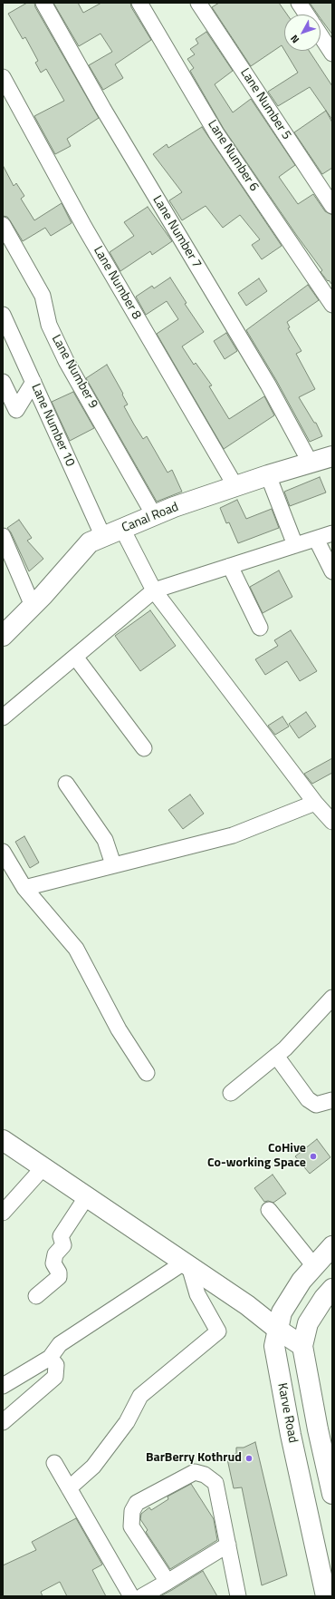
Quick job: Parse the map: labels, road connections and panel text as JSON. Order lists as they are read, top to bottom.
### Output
{
  "streets": {
    "street": [
      "Lane Number 5",
      "Lane Number 6",
      "Lane Number 7",
      "Lane Number 8",
      "Lane Number 9",
      "Lane Number 10",
      "Canal Road",
      "Karve Road"
    ]
  },
  "crossings": [
    ["Lane Number 7", "Canal Road"],
    ["Lane Number 8", "Canal Road"],
    ["Lane Number 9", "Canal Road"],
    ["Lane Number 10", "Canal Road"]
  ],
  "places": ["CoHive Co-working Space", "BarBerry Kothrud"],
  "north": "bottom left"
}
